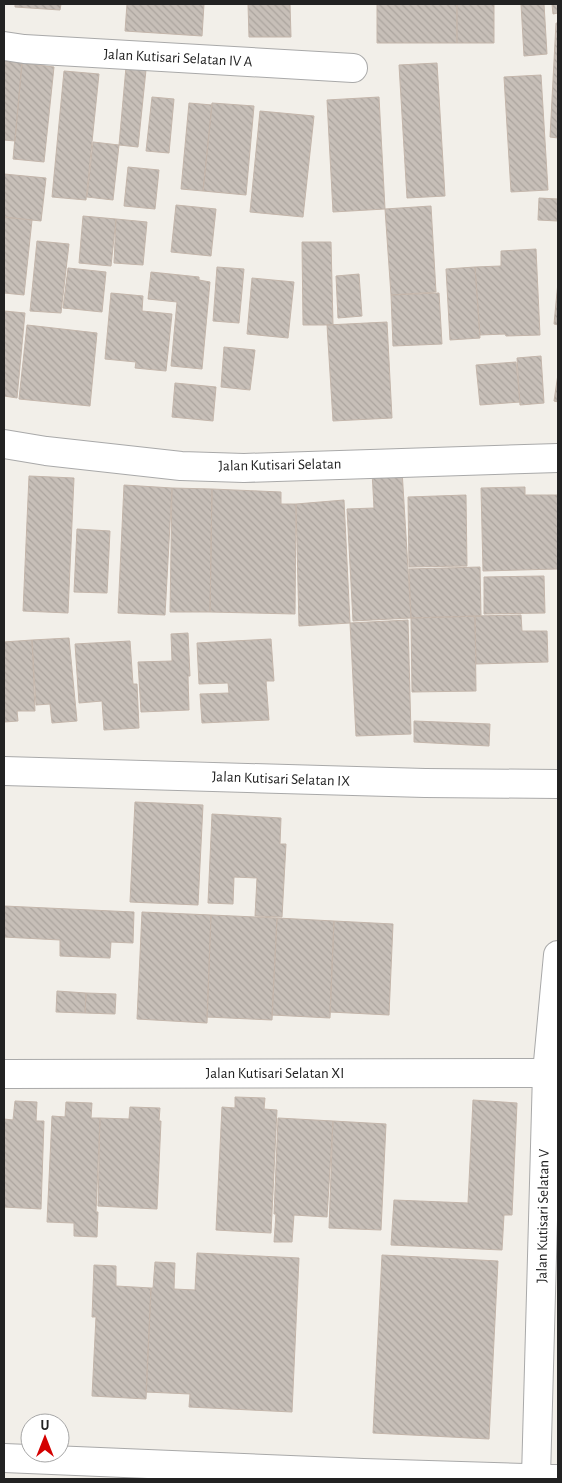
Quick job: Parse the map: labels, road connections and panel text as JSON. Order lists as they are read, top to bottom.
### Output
{
  "streets": {
    "street": [
      "Jalan Kutisari Selatan IV A",
      "Jalan Kutisari Selatan",
      "Jalan Kutisari Selatan IX",
      "Jalan Kutisari Selatan XI",
      "Jalan Kutisari Selatan V"
    ]
  },
  "crossings": [
    ["Jalan Kutisari Selatan XI", "Jalan Kutisari Selatan V"]
  ],
  "north": "top"
}
